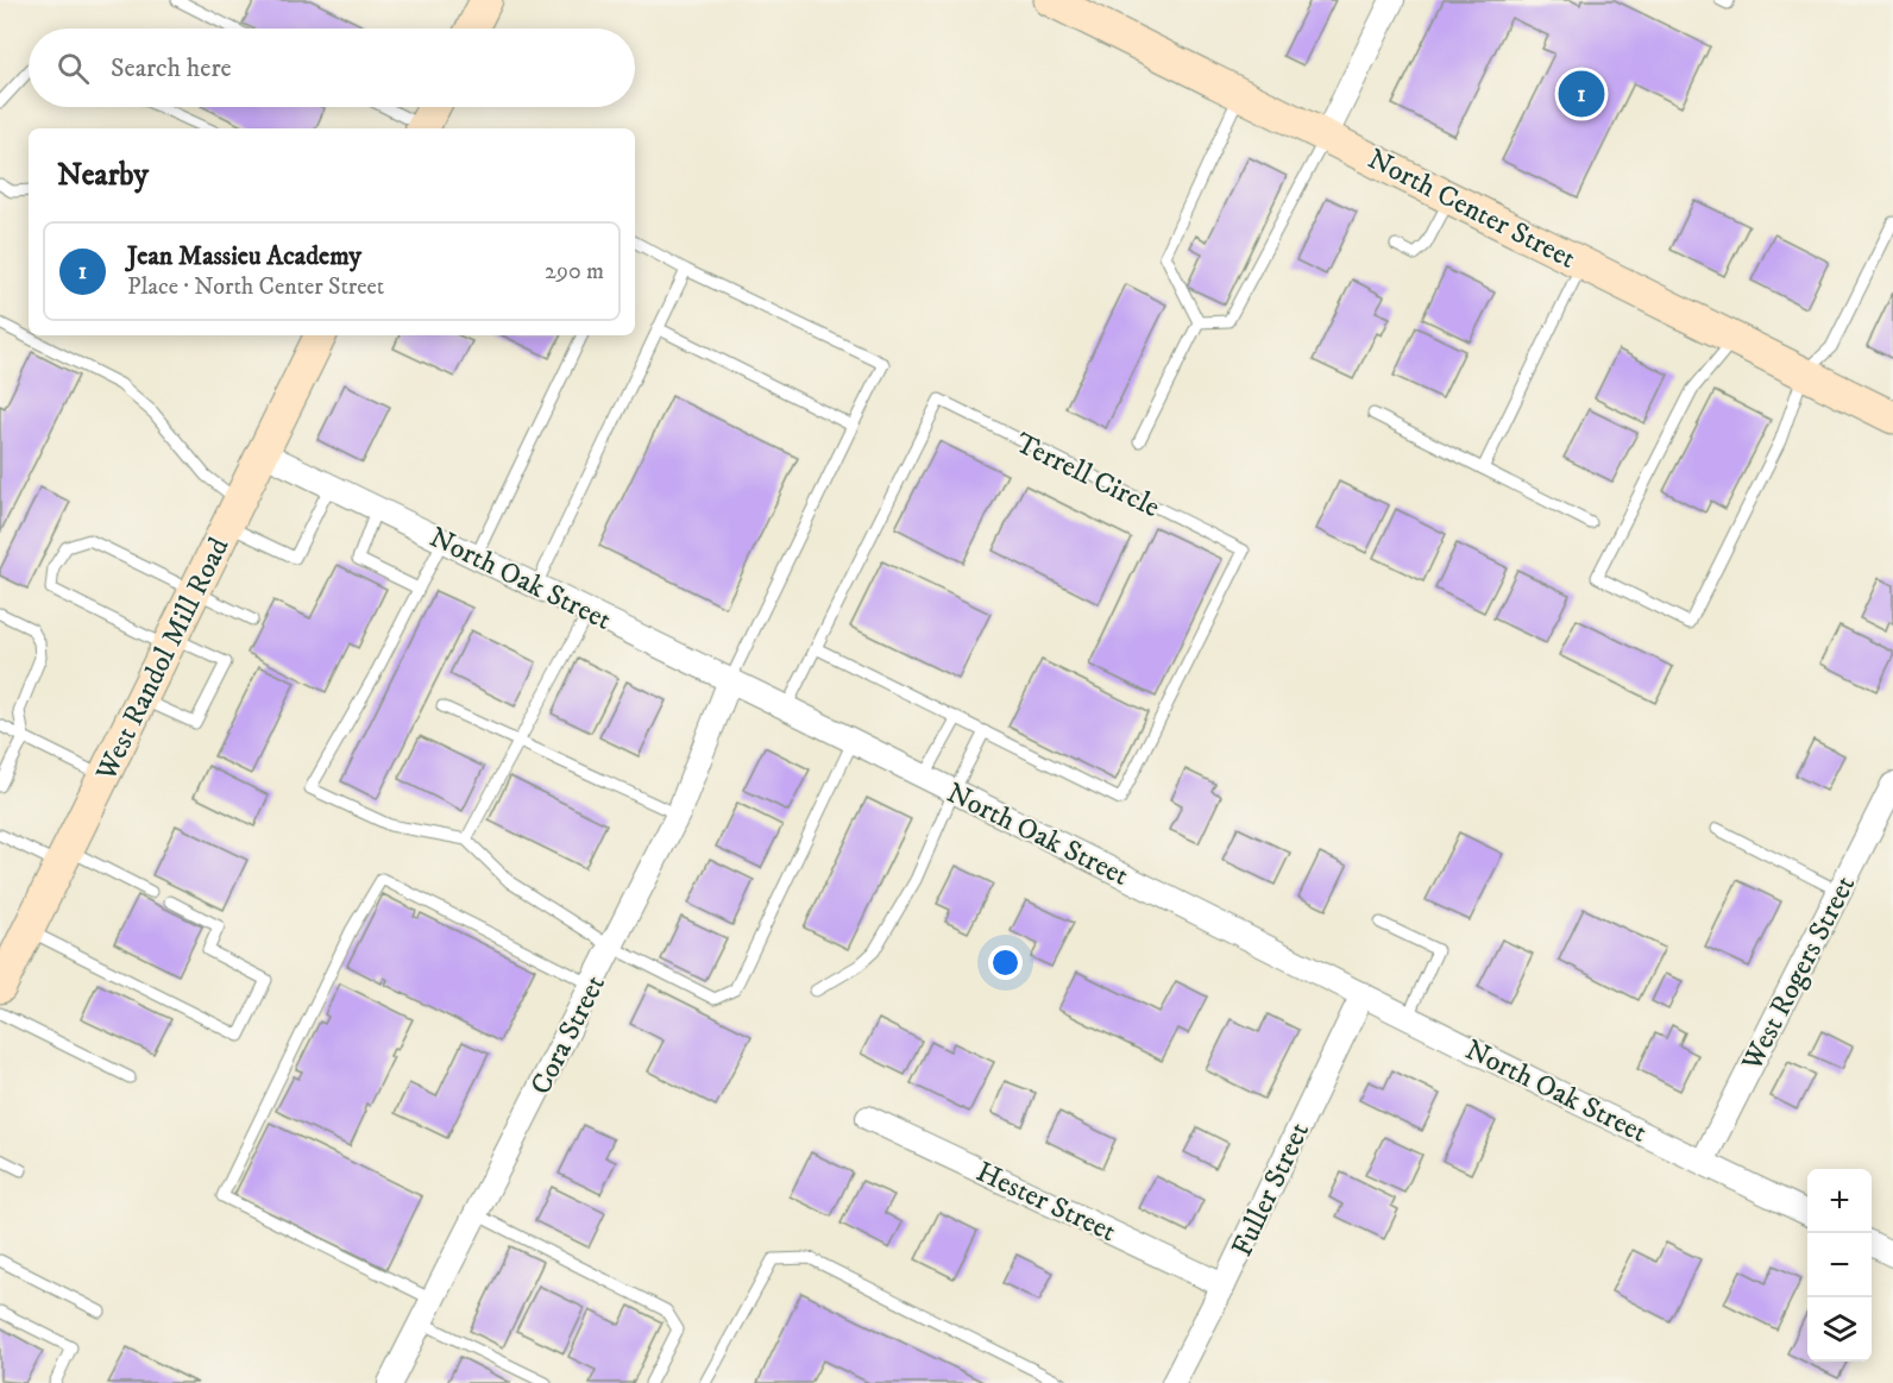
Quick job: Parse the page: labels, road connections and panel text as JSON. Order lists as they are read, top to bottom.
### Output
{
  "streets": {
    "main road": ["North Center Street", "West Randol Mill Road"],
    "street": [
      "North Oak Street",
      "West Rogers Street",
      "Cora Street",
      "Fuller Street",
      "Hester Street"
    ],
    "lane": ["Terrell Circle"]
  },
  "crossings": [
    ["North Oak Street", "West Randol Mill Road"],
    ["North Oak Street", "West Rogers Street"],
    ["North Oak Street", "Cora Street"],
    ["North Oak Street", "Fuller Street"],
    ["Fuller Street", "Hester Street"]
  ],
  "page": {
    "search": "Search here",
    "pins": "1",
    "heading": "Nearby",
    "list": [
      {
        "mark": "1",
        "name": "Jean Massieu Academy",
        "note": "Place · North Center Street",
        "value": "290 m"
      }
    ],
    "map_buttons": ["+", "−"]
  }
}
